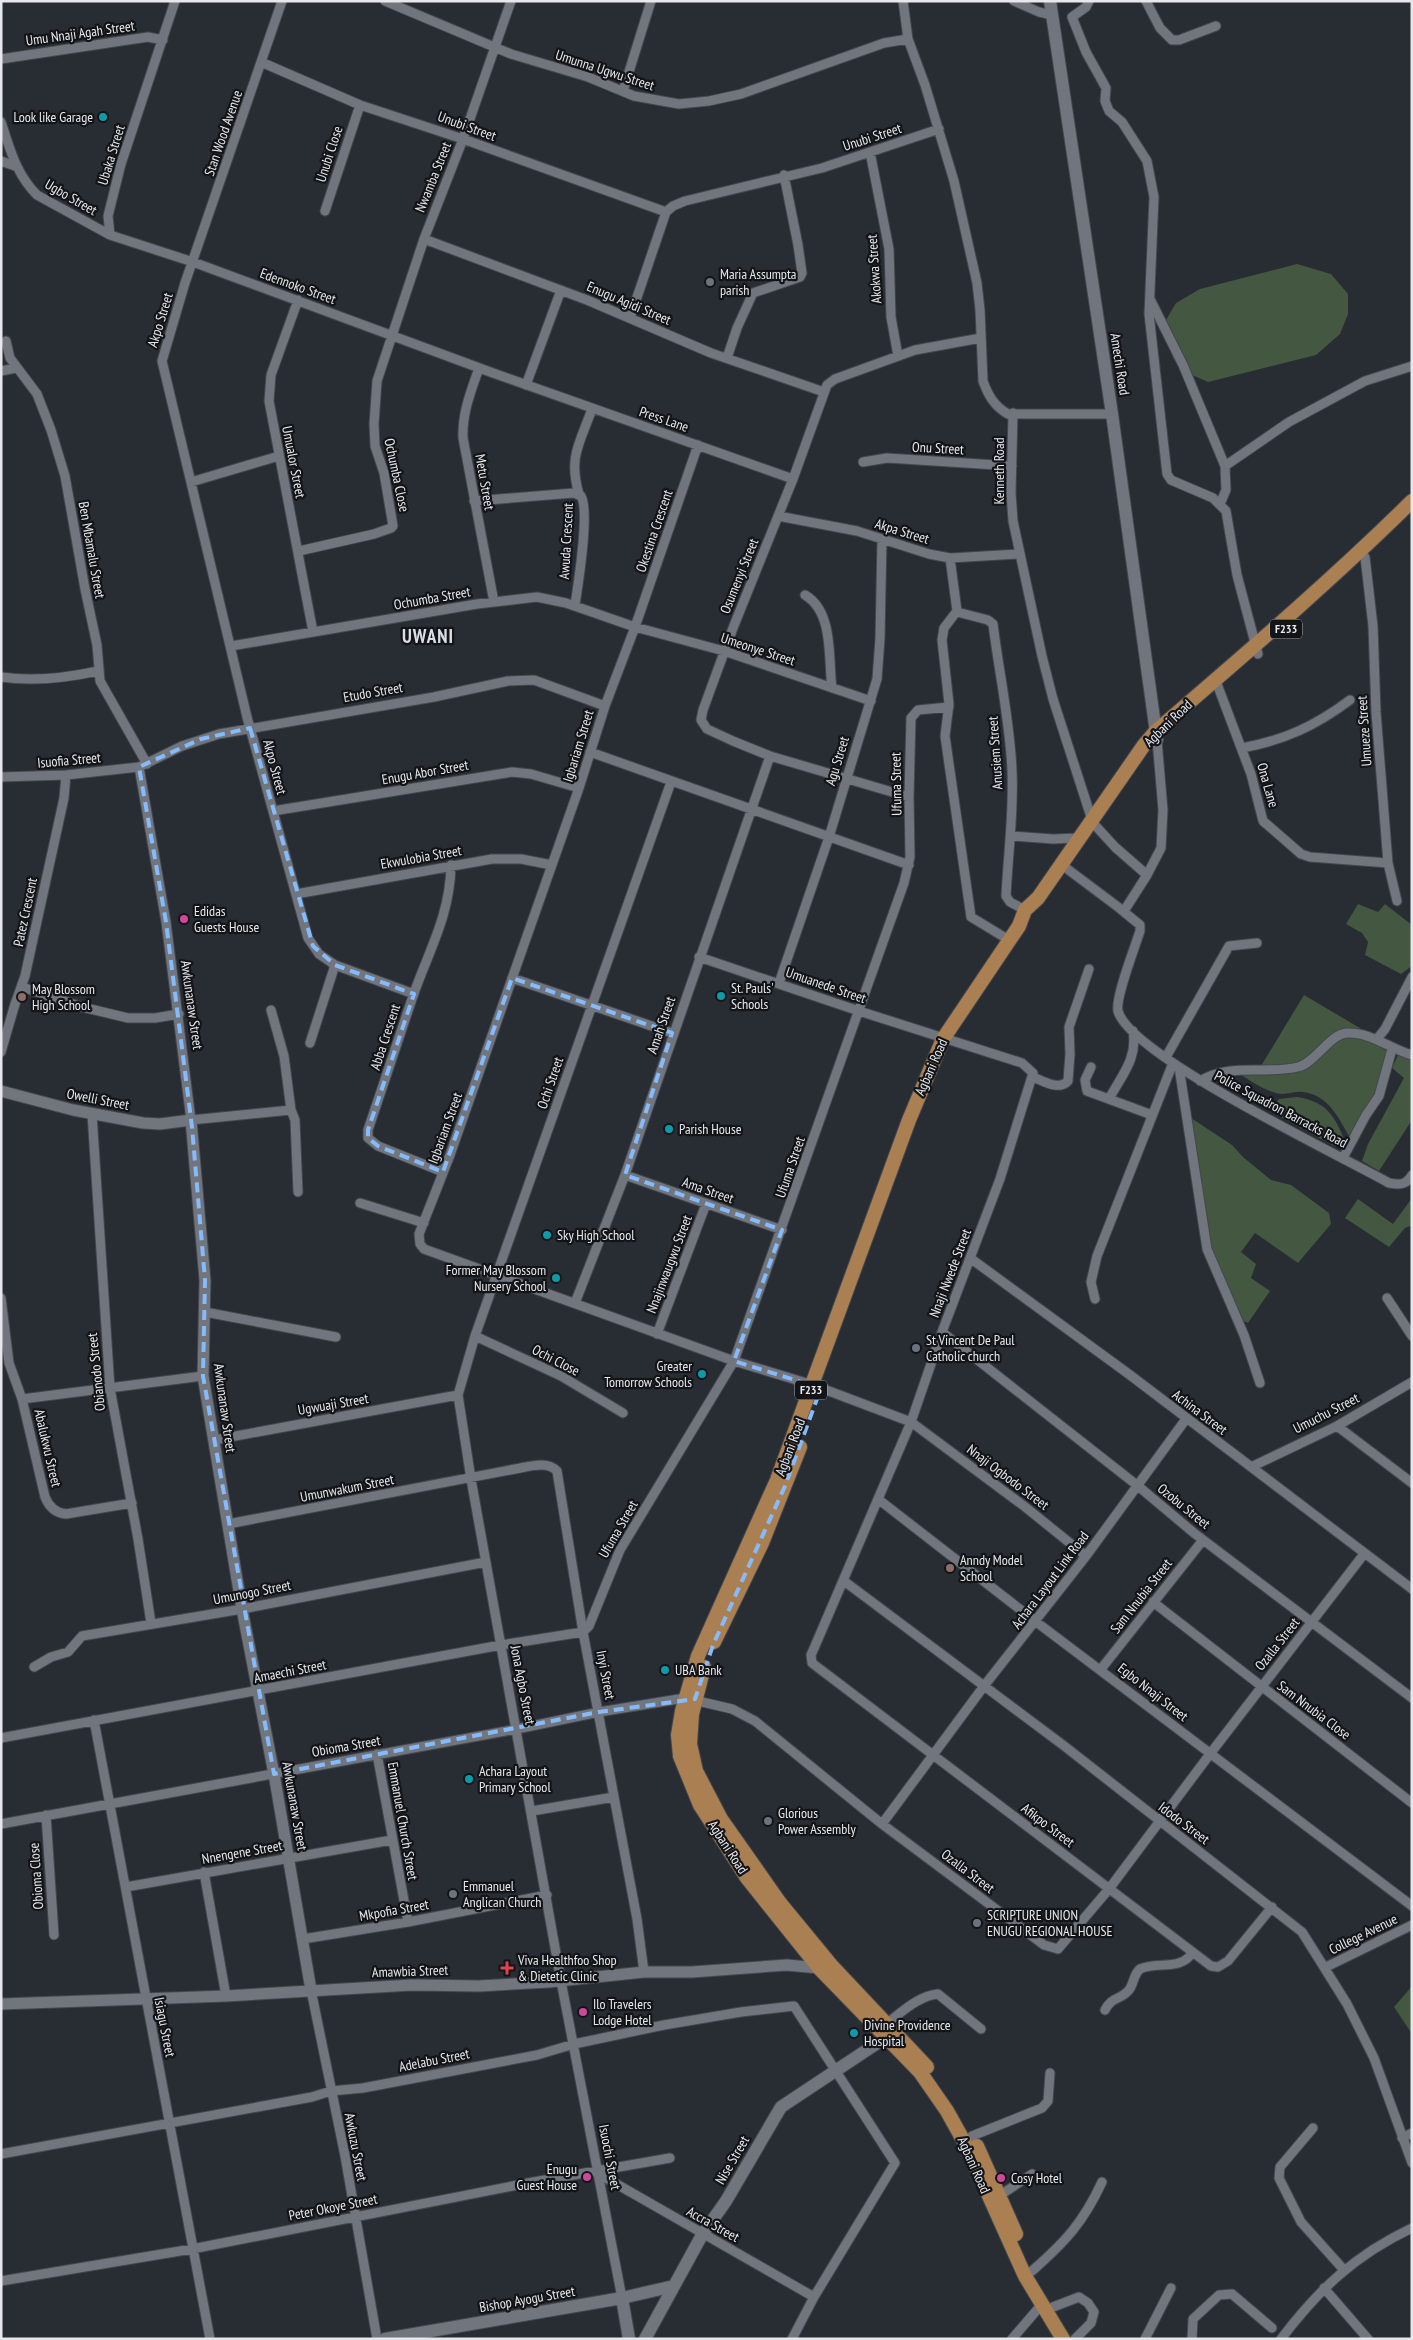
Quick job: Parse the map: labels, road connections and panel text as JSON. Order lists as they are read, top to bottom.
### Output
{
  "streets": {
    "main road": [
      "Amechi Road",
      "F233",
      "Agbani Road",
      "Isuochi Street",
      "Nise Street",
      "Bishop Ayogu Street"
    ],
    "street": [
      "Umu Nnaji Agah Street",
      "Umunna Ugwu Street",
      "Unubi Street",
      "Stan Wood Avenue",
      "Unubi Close",
      "Ubaka Street",
      "Nwamba Street",
      "Ugbo Street",
      "Akokwa Street",
      "Edennoko Street",
      "Enugu Agidi Street",
      "Akpo Street",
      "Press Lane",
      "Onu Street",
      "Umualor Street",
      "Kenneth Road",
      "Ochumba Close",
      "Metu Street",
      "Okestina Crescent",
      "Akpa Street",
      "Awuda Crescent",
      "Ben Mbamalu Street",
      "Osumenyi Street",
      "Ochumba Street",
      "Umeonye Street",
      "Etudo Street",
      "Umueze Street",
      "Igbariam Street",
      "Anusiem Street",
      "Isuofia Street",
      "Agu Street",
      "Enugu Abor Street",
      "Ufuma Street",
      "Ona Lane",
      "Ekwulobia Street",
      "Patez Crescent",
      "Umuanede Street",
      "Awkunanaw Street",
      "Amah Street",
      "Abba Crescent",
      "Ochi Street",
      "Owelli Street",
      "Police Squadron Barracks Road",
      "Ama Street",
      "Nnajinwaugwu Street",
      "Nnaji Nwede Street",
      "Ochi Close",
      "Obianodo Street",
      "Ugwuaji Street",
      "Achina Street",
      "Umuchu Street",
      "Abalukwu Street",
      "Nnaji Ogbodo Street",
      "Umunwakum Street",
      "Ozobu Street",
      "Achara Layout Link Road",
      "Umunogo Street",
      "Sam Nnubia Street",
      "Ozalla Street",
      "Amaechi Street",
      "Inyi Street",
      "Jona Agbo Street",
      "Egbo Nnaji Street",
      "Sam Nnubia Close",
      "Obioma Street",
      "Emmanuel Church Street",
      "Idodo Street",
      "Afikpo Street",
      "Nnengene Street",
      "Obioma Close",
      "Mkpofia Street",
      "College Avenue",
      "Amawbia Street",
      "Isiagu Street",
      "Adelabu Street",
      "Awkuzu Street",
      "Peter Okoye Street",
      "Accra Street"
    ]
  },
  "crossings": [
    ["Umu Nnaji Agah Street", "Ubaka Street"],
    ["Umunna Ugwu Street", "Nwamba Street"],
    ["Unubi Street", "Stan Wood Avenue"],
    ["Unubi Street", "Unubi Close"],
    ["Unubi Street", "Nwamba Street"],
    ["Unubi Street", "Akokwa Street"],
    ["Stan Wood Avenue", "Edennoko Street"],
    ["Stan Wood Avenue", "Akpo Street"],
    ["Ubaka Street", "Ugbo Street"],
    ["Nwamba Street", "Edennoko Street"],
    ["Nwamba Street", "Enugu Agidi Street"],
    ["Nwamba Street", "Press Lane"],
    ["Nwamba Street", "Ochumba Close"],
    ["Edennoko Street", "Press Lane"],
    ["Edennoko Street", "Umualor Street"],
    ["Edennoko Street", "Ochumba Close"],
    ["Enugu Agidi Street", "Osumenyi Street"],
    ["Akpo Street", "Ochumba Street"],
    ["Akpo Street", "Etudo Street"],
    ["Akpo Street", "Enugu Abor Street"],
    ["Akpo Street", "Ekwulobia Street"],
    ["Akpo Street", "Abba Crescent"],
    ["Amechi Road", "Agbani Road"],
    ["Press Lane", "Ochumba Close"],
    ["Press Lane", "Metu Street"],
    ["Press Lane", "Okestina Crescent"],
    ["Press Lane", "Osumenyi Street"],
    ["Onu Street", "Kenneth Road"],
    ["Umualor Street", "Ochumba Close"],
    ["Umualor Street", "Ochumba Street"],
    ["Kenneth Road", "Akpa Street"],
    ["Kenneth Road", "Agbani Road"],
    ["Metu Street", "Awuda Crescent"],
    ["Metu Street", "Ochumba Street"],
    ["Okestina Crescent", "Ochumba Street"],
    ["Okestina Crescent", "Umeonye Street"],
    ["Okestina Crescent", "Igbariam Street"],
    ["Akpa Street", "Osumenyi Street"],
    ["Akpa Street", "Agu Street"],
    ["Awuda Crescent", "Ochumba Street"],
    ["Ben Mbamalu Street", "Etudo Street"],
    ["Ben Mbamalu Street", "Isuofia Street"],
    ["Ben Mbamalu Street", "Awkunanaw Street"],
    ["Osumenyi Street", "Umeonye Street"],
    ["Osumenyi Street", "Agu Street"],
    ["Osumenyi Street", "Ufuma Street"],
    ["Osumenyi Street", "Amah Street"],
    ["Ochumba Street", "Umeonye Street"],
    ["Ochumba Street", "Igbariam Street"],
    ["Umeonye Street", "Igbariam Street"],
    ["Umeonye Street", "Agu Street"],
    ["Etudo Street", "Igbariam Street"],
    ["Etudo Street", "Isuofia Street"],
    ["Etudo Street", "Awkunanaw Street"],
    ["Agbani Road", "Umueze Street"],
    ["Agbani Road", "Igbariam Street"],
    ["Agbani Road", "Anusiem Street"],
    ["Agbani Road", "Ona Lane"],
    ["Agbani Road", "Umuanede Street"],
    ["Agbani Road", "Nnaji Ogbodo Street"],
    ["Agbani Road", "Ozalla Street"],
    ["Agbani Road", "Obioma Street"],
    ["Agbani Road", "Amawbia Street"],
    ["Agbani Road", "Nise Street"],
    ["Umueze Street", "Ona Lane"],
    ["Igbariam Street", "Enugu Abor Street"],
    ["Igbariam Street", "Ufuma Street"],
    ["Igbariam Street", "Ekwulobia Street"],
    ["Igbariam Street", "Amah Street"],
    ["Igbariam Street", "Abba Crescent"],
    ["Igbariam Street", "Ochi Street"],
    ["Igbariam Street", "Nnajinwaugwu Street"],
    ["Igbariam Street", "Nnaji Ogbodo Street"],
    ["Isuofia Street", "Patez Crescent"],
    ["Isuofia Street", "Awkunanaw Street"],
    ["Agu Street", "Umuanede Street"],
    ["Ufuma Street", "Umuanede Street"],
    ["Ufuma Street", "Ama Street"],
    ["Ufuma Street", "Amaechi Street"],
    ["Ufuma Street", "Inyi Street"],
    ["Ekwulobia Street", "Abba Crescent"],
    ["Umuanede Street", "Amah Street"],
    ["Awkunanaw Street", "Owelli Street"],
    ["Awkunanaw Street", "Ugwuaji Street"],
    ["Awkunanaw Street", "Abalukwu Street"],
    ["Awkunanaw Street", "Umunwakum Street"],
    ["Awkunanaw Street", "Umunogo Street"],
    ["Awkunanaw Street", "Amaechi Street"],
    ["Awkunanaw Street", "Obioma Street"],
    ["Awkunanaw Street", "Nnengene Street"],
    ["Awkunanaw Street", "Mkpofia Street"],
    ["Awkunanaw Street", "Amawbia Street"],
    ["Awkunanaw Street", "Awkuzu Street"],
    ["Amah Street", "Ama Street"],
    ["Ochi Street", "Ochi Close"],
    ["Ochi Street", "Ugwuaji Street"],
    ["Ochi Street", "Jona Agbo Street"],
    ["Owelli Street", "Obianodo Street"],
    ["Ama Street", "Nnajinwaugwu Street"],
    ["Nnaji Nwede Street", "Achina Street"],
    ["Nnaji Nwede Street", "Nnaji Ogbodo Street"],
    ["Nnaji Nwede Street", "Ozobu Street"],
    ["Nnaji Nwede Street", "Egbo Nnaji Street"],
    ["Nnaji Nwede Street", "Idodo Street"],
    ["Nnaji Nwede Street", "Afikpo Street"],
    ["Obianodo Street", "Abalukwu Street"],
    ["Obianodo Street", "Umunogo Street"],
    ["Ugwuaji Street", "Jona Agbo Street"],
    ["Achina Street", "Umuchu Street"],
    ["Achina Street", "Achara Layout Link Road"],
    ["Achina Street", "Ozalla Street"],
    ["Nnaji Ogbodo Street", "Achara Layout Link Road"],
    ["Umunwakum Street", "Inyi Street"],
    ["Umunwakum Street", "Jona Agbo Street"],
    ["Ozobu Street", "Achara Layout Link Road"],
    ["Ozobu Street", "Sam Nnubia Street"],
    ["Ozobu Street", "Ozalla Street"],
    ["Achara Layout Link Road", "Ozalla Street"],
    ["Achara Layout Link Road", "Egbo Nnaji Street"],
    ["Achara Layout Link Road", "Idodo Street"],
    ["Achara Layout Link Road", "Afikpo Street"],
    ["Umunogo Street", "Jona Agbo Street"],
    ["Sam Nnubia Street", "Egbo Nnaji Street"],
    ["Sam Nnubia Street", "Sam Nnubia Close"],
    ["Ozalla Street", "Egbo Nnaji Street"],
    ["Ozalla Street", "Sam Nnubia Close"],
    ["Ozalla Street", "Obioma Street"],
    ["Ozalla Street", "Idodo Street"],
    ["Ozalla Street", "Afikpo Street"],
    ["Amaechi Street", "Inyi Street"],
    ["Amaechi Street", "Jona Agbo Street"],
    ["Amaechi Street", "Isiagu Street"],
    ["Inyi Street", "Jona Agbo Street"],
    ["Inyi Street", "Obioma Street"],
    ["Inyi Street", "Amawbia Street"],
    ["Jona Agbo Street", "Obioma Street"],
    ["Jona Agbo Street", "Mkpofia Street"],
    ["Jona Agbo Street", "Amawbia Street"],
    ["Jona Agbo Street", "Isuochi Street"],
    ["Obioma Street", "Emmanuel Church Street"],
    ["Obioma Street", "Obioma Close"],
    ["Obioma Street", "Isiagu Street"],
    ["Emmanuel Church Street", "Nnengene Street"],
    ["Emmanuel Church Street", "Mkpofia Street"],
    ["Idodo Street", "Afikpo Street"],
    ["Idodo Street", "College Avenue"],
    ["Nnengene Street", "Isiagu Street"],
    ["Amawbia Street", "Isiagu Street"],
    ["Amawbia Street", "Awkuzu Street"],
    ["Amawbia Street", "Isuochi Street"],
    ["Isiagu Street", "Adelabu Street"],
    ["Isiagu Street", "Peter Okoye Street"],
    ["Adelabu Street", "Awkuzu Street"],
    ["Adelabu Street", "Isuochi Street"],
    ["Adelabu Street", "Nise Street"],
    ["Awkuzu Street", "Peter Okoye Street"],
    ["Isuochi Street", "Peter Okoye Street"],
    ["Isuochi Street", "Accra Street"],
    ["Isuochi Street", "Bishop Ayogu Street"],
    ["Nise Street", "Accra Street"],
    ["Nise Street", "Bishop Ayogu Street"],
    ["Peter Okoye Street", "Accra Street"]
  ],
  "districts": ["UWANI"],
  "places": {
    "other": [
      "Look like Garage",
      "Maria Assumpta parish",
      "Edidas Guests House",
      "St. Pauls' Schools",
      "May Blossom High School",
      "Parish House",
      "Sky High School",
      "Former May Blossom Nursery School",
      "St Vincent De Paul Catholic church",
      "Greater Tomorrow Schools",
      "Anndy Model School",
      "UBA Bank",
      "Achara Layout Primary School",
      "Glorious Power Assembly",
      "Emmanuel Anglican Church",
      "SCRIPTURE UNION ENUGU REGIONAL HOUSE",
      "Ilo Travelers Lodge Hotel",
      "Divine Providence Hospital",
      "Enugu Guest House",
      "Cosy Hotel"
    ],
    "health": ["Viva Healthfoo Shop & Dietetic Clinic"]
  }
}
